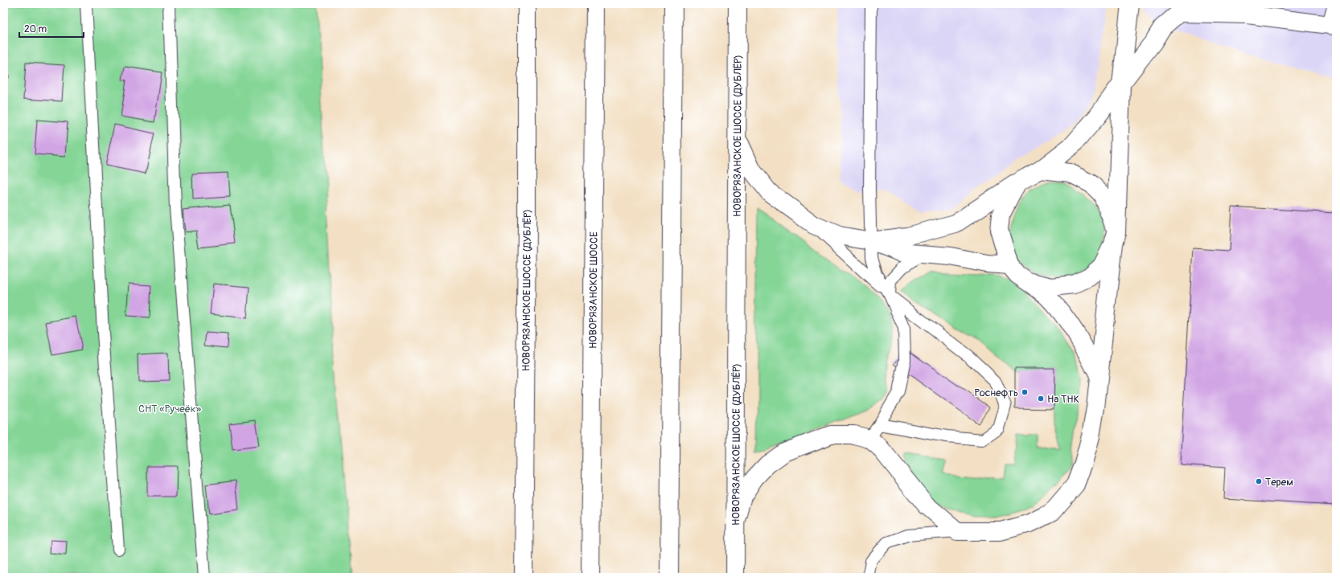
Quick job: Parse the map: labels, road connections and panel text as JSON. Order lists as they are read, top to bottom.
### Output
{
  "streets": {
    "main road": ["НОВОРЯЗАНСКОЕ ШОССЕ (ДУБЛЁР)", "НОВОРЯЗАНСКОЕ ШОССЕ"]
  },
  "parks": ["СНТ «Ручеёк»"],
  "places": ["Роснефть", "На ТНК", "Терем"],
  "scale_bar": "20 m"
}
